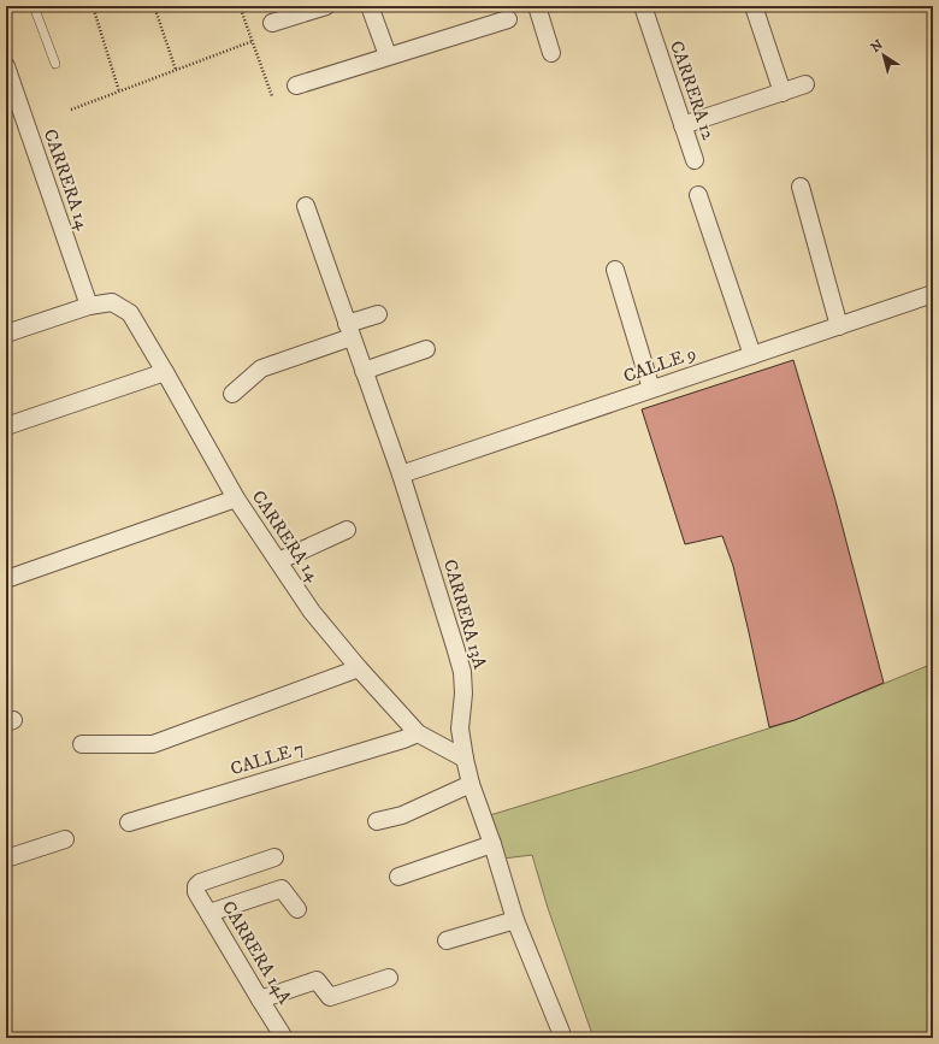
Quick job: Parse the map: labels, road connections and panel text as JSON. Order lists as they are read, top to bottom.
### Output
{
  "streets": {
    "street": [
      "CARRERA 12",
      "CARRERA 14",
      "CALLE 9",
      "CARRERA 13A",
      "CALLE 7",
      "CARRERA 14A"
    ]
  },
  "crossings": [
    ["CARRERA 14", "CARRERA 13A"],
    ["CARRERA 14", "CALLE 7"],
    ["CALLE 9", "CARRERA 13A"]
  ],
  "north": "top left"
}
